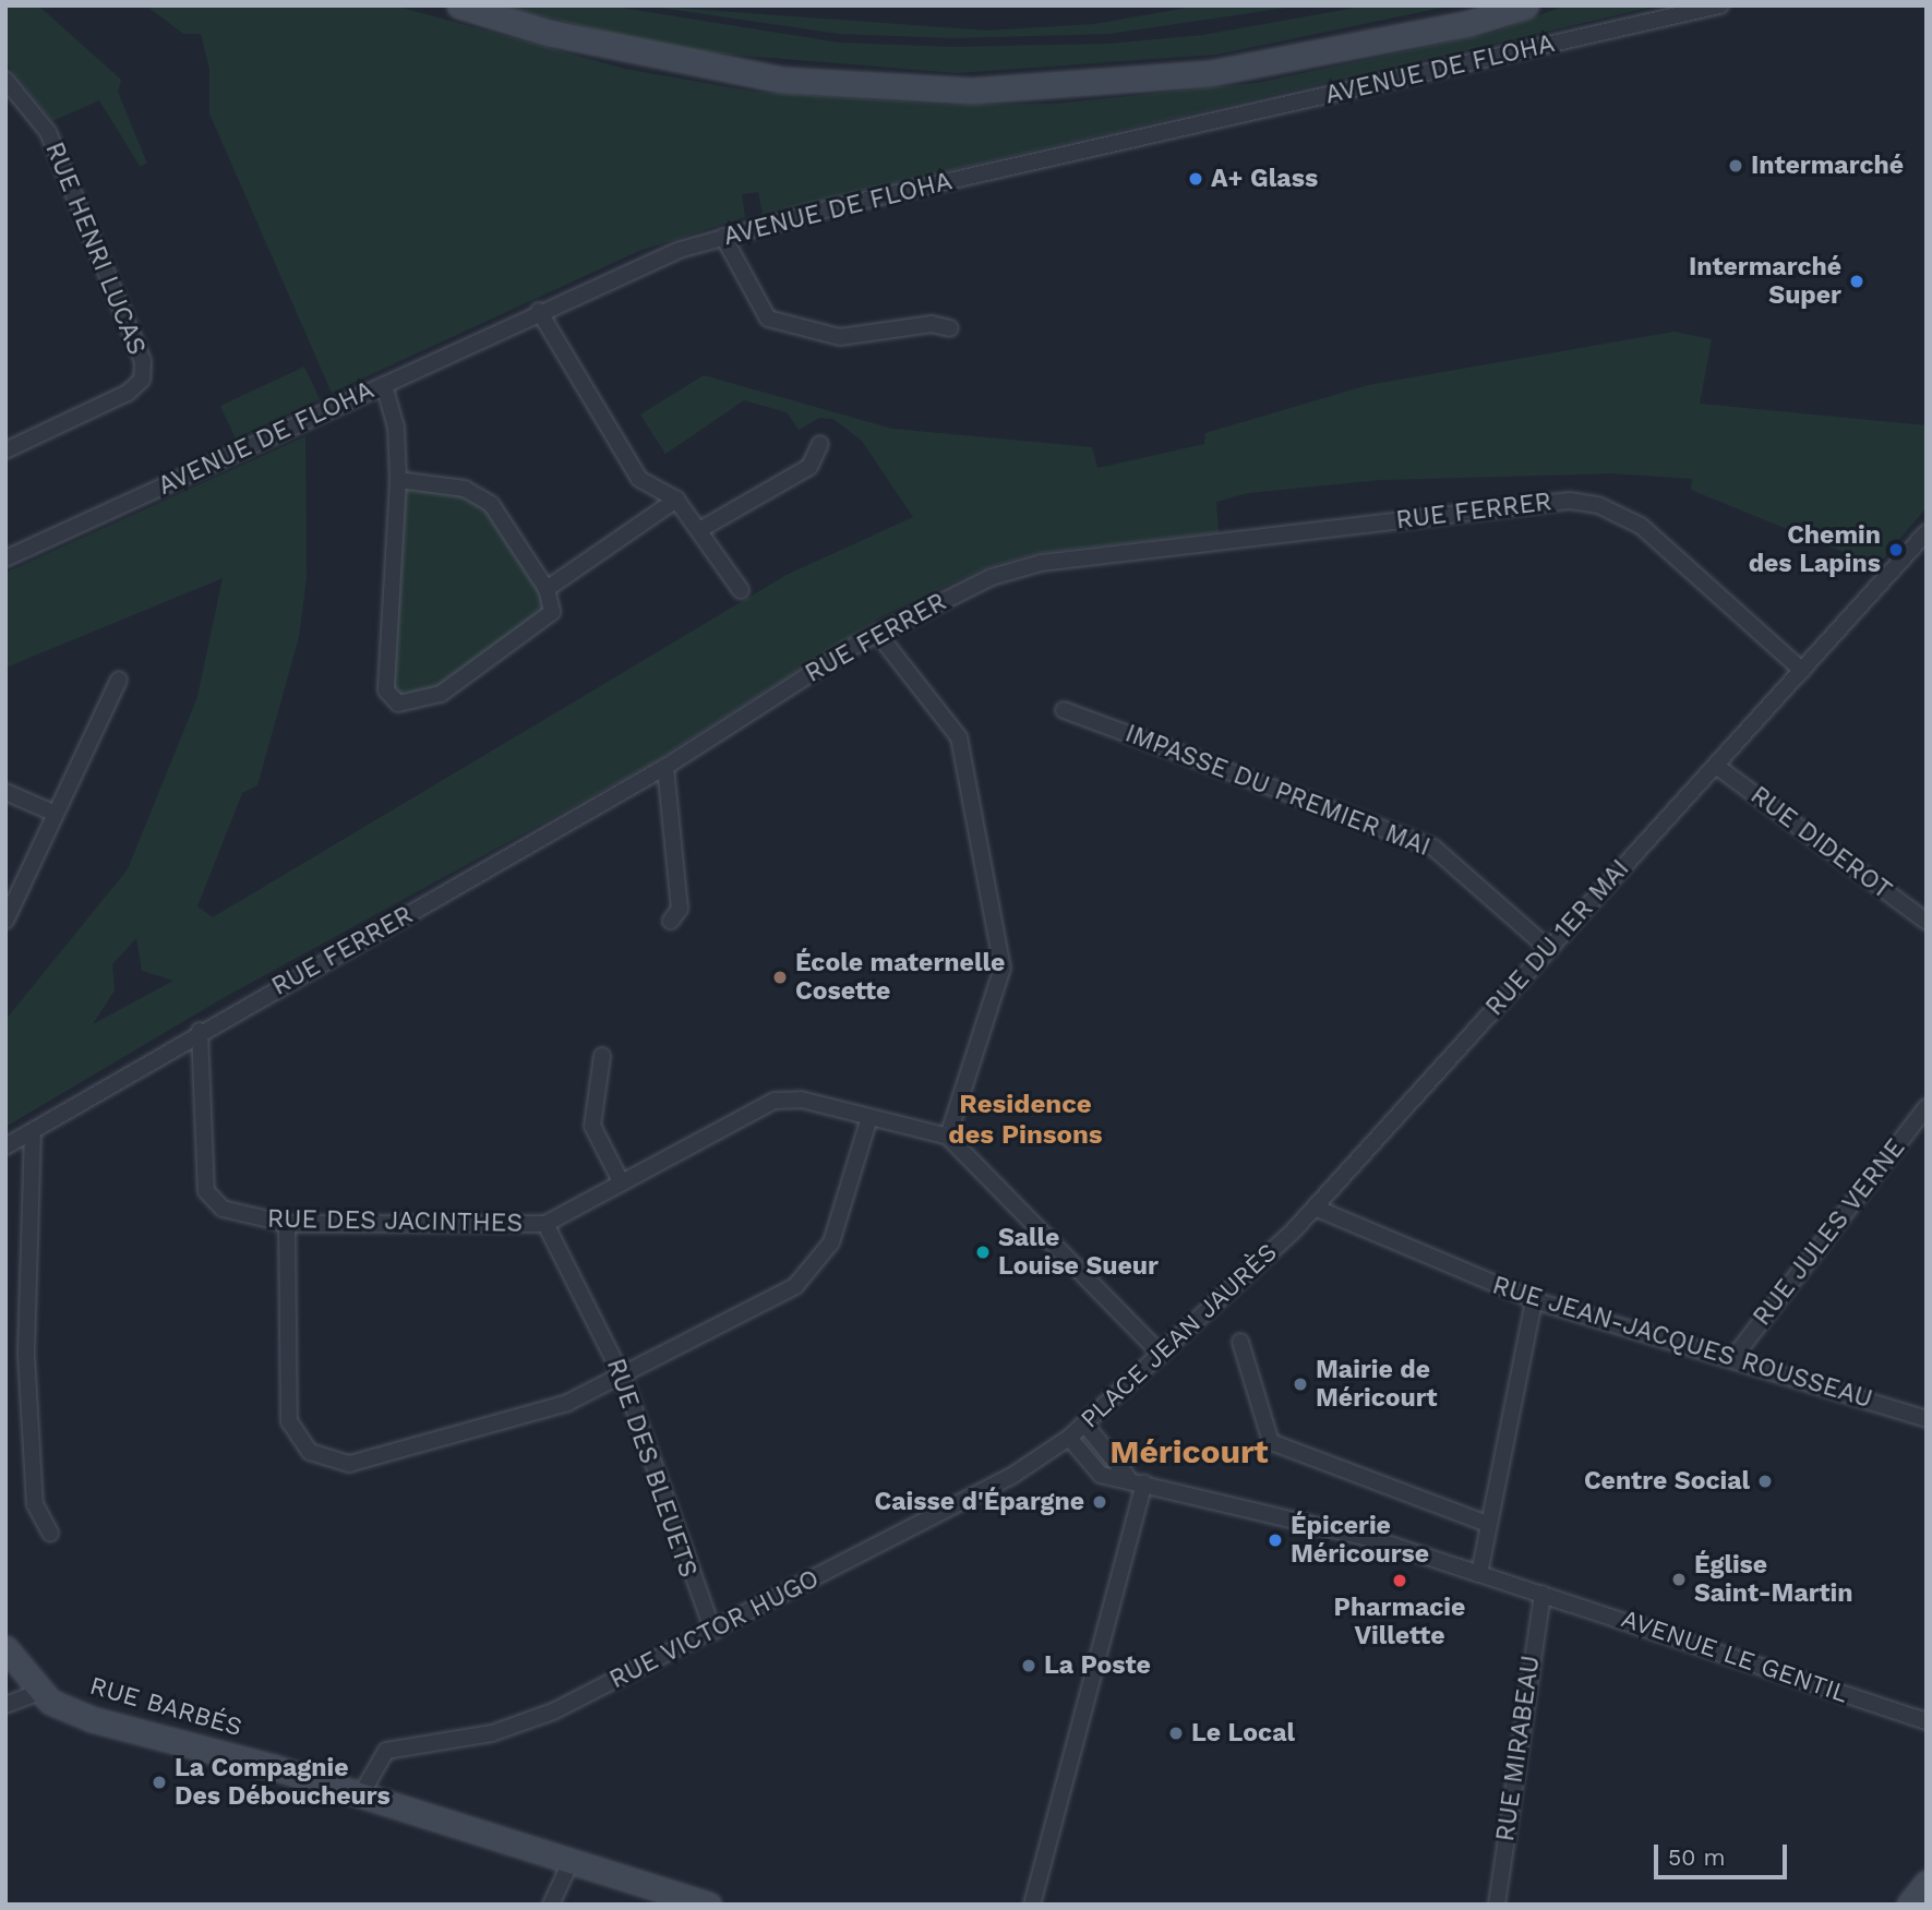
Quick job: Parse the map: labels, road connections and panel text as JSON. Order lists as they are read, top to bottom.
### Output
{
  "streets": {
    "main road": ["RUE BARBÉS"],
    "street": [
      "AVENUE DE FLOHA",
      "RUE HENRI LUCAS",
      "RUE FERRER",
      "IMPASSE DU PREMIER MAI",
      "RUE DIDEROT",
      "RUE DU 1ER MAI",
      "RUE DES JACINTHES",
      "RUE JULES VERNE",
      "PLACE JEAN JAURÈS",
      "RUE JEAN-JACQUES ROUSSEAU",
      "RUE DES BLEUETS",
      "RUE VICTOR HUGO",
      "AVENUE LE GENTIL",
      "RUE MIRABEAU"
    ]
  },
  "crossings": [
    ["RUE FERRER", "RUE DU 1ER MAI"],
    ["RUE FERRER", "RUE DES JACINTHES"],
    ["IMPASSE DU PREMIER MAI", "RUE DU 1ER MAI"],
    ["RUE DIDEROT", "RUE DU 1ER MAI"],
    ["RUE DU 1ER MAI", "PLACE JEAN JAURÈS"],
    ["RUE DU 1ER MAI", "RUE JEAN-JACQUES ROUSSEAU"],
    ["RUE DES JACINTHES", "RUE DES BLEUETS"],
    ["RUE JULES VERNE", "RUE JEAN-JACQUES ROUSSEAU"],
    ["PLACE JEAN JAURÈS", "RUE JEAN-JACQUES ROUSSEAU"],
    ["PLACE JEAN JAURÈS", "RUE VICTOR HUGO"],
    ["PLACE JEAN JAURÈS", "AVENUE LE GENTIL"],
    ["RUE DES BLEUETS", "RUE VICTOR HUGO"],
    ["RUE VICTOR HUGO", "RUE BARBÉS"],
    ["AVENUE LE GENTIL", "RUE MIRABEAU"]
  ],
  "districts": ["Residence des Pinsons", "Méricourt"],
  "places": [
    "Intermarché",
    "A+ Glass",
    "Intermarché Super",
    "Chemin des Lapins",
    "École maternelle Cosette",
    "Salle Louise Sueur",
    "Mairie de Méricourt",
    "Centre Social",
    "Caisse d'Épargne",
    "Épicerie Méricourse",
    "Église Saint-Martin",
    "Pharmacie Villette",
    "La Poste",
    "Le Local",
    "La Compagnie Des Déboucheurs"
  ],
  "scale_bar": "50 m"
}
